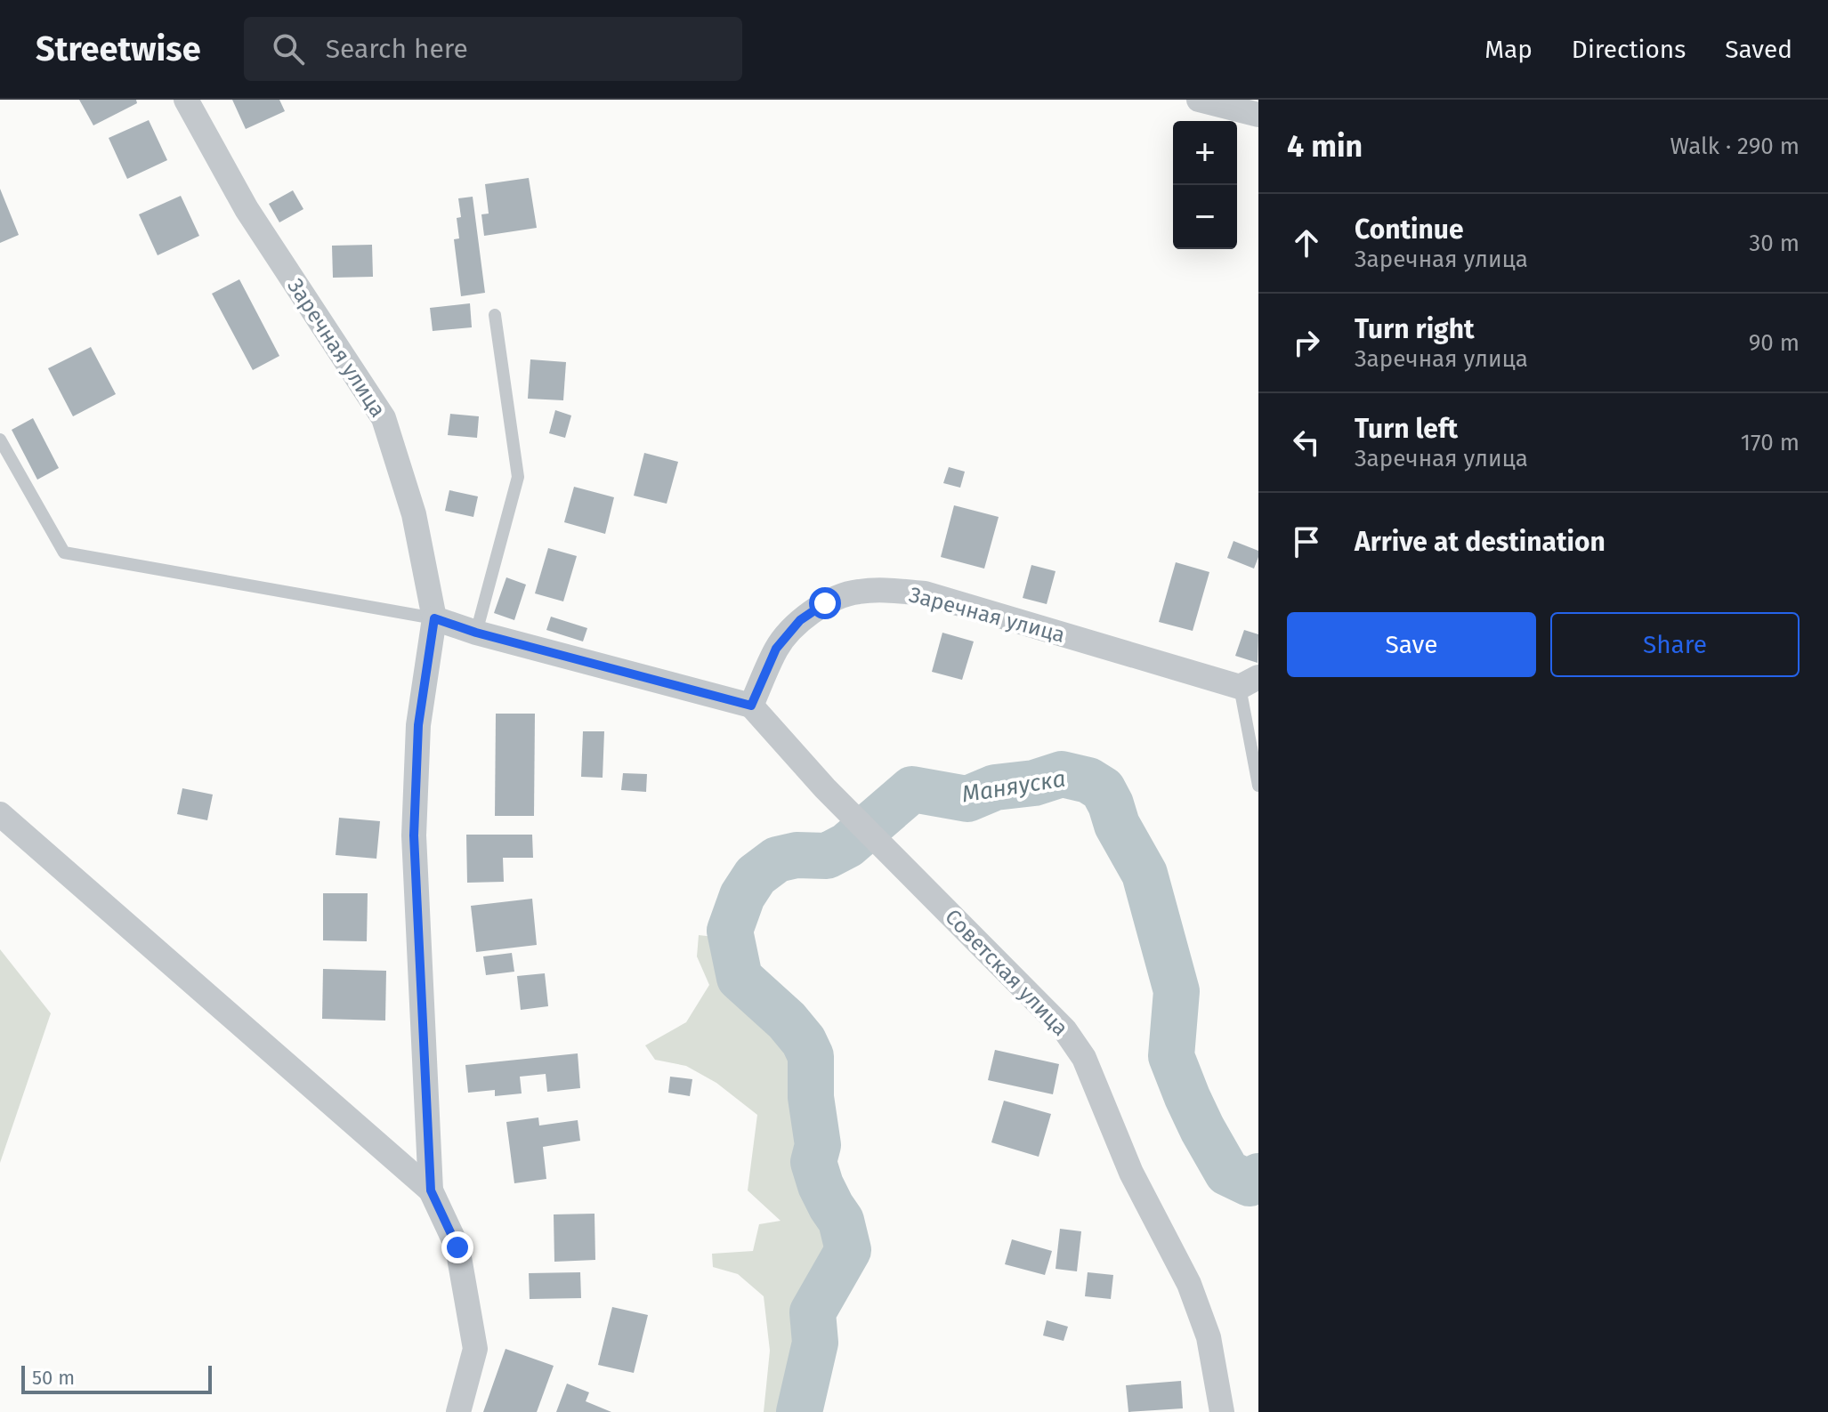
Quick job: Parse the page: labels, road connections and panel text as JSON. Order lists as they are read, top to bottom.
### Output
{
  "streets": {
    "street": ["Заречная улица", "Советская улица"]
  },
  "crossings": [
    ["Заречная улица", "Советская улица"]
  ],
  "water": ["Маняуска"],
  "scale_bar": "50 m",
  "page": {
    "header": "Streetwise",
    "search": "Search here",
    "nav": ["Map", "Directions", "Saved"],
    "heading": ["4 min", "Walk · 290 m"],
    "map_buttons": ["+", "−"],
    "list": [
      ["Continue", "Заречная улица", "30 m"],
      ["Turn right", "Заречная улица", "90 m"],
      ["Turn left", "Заречная улица", "170 m"],
      "Arrive at destination"
    ],
    "buttons": ["Save", "Share"],
    "scale": "50 m"
  }
}
